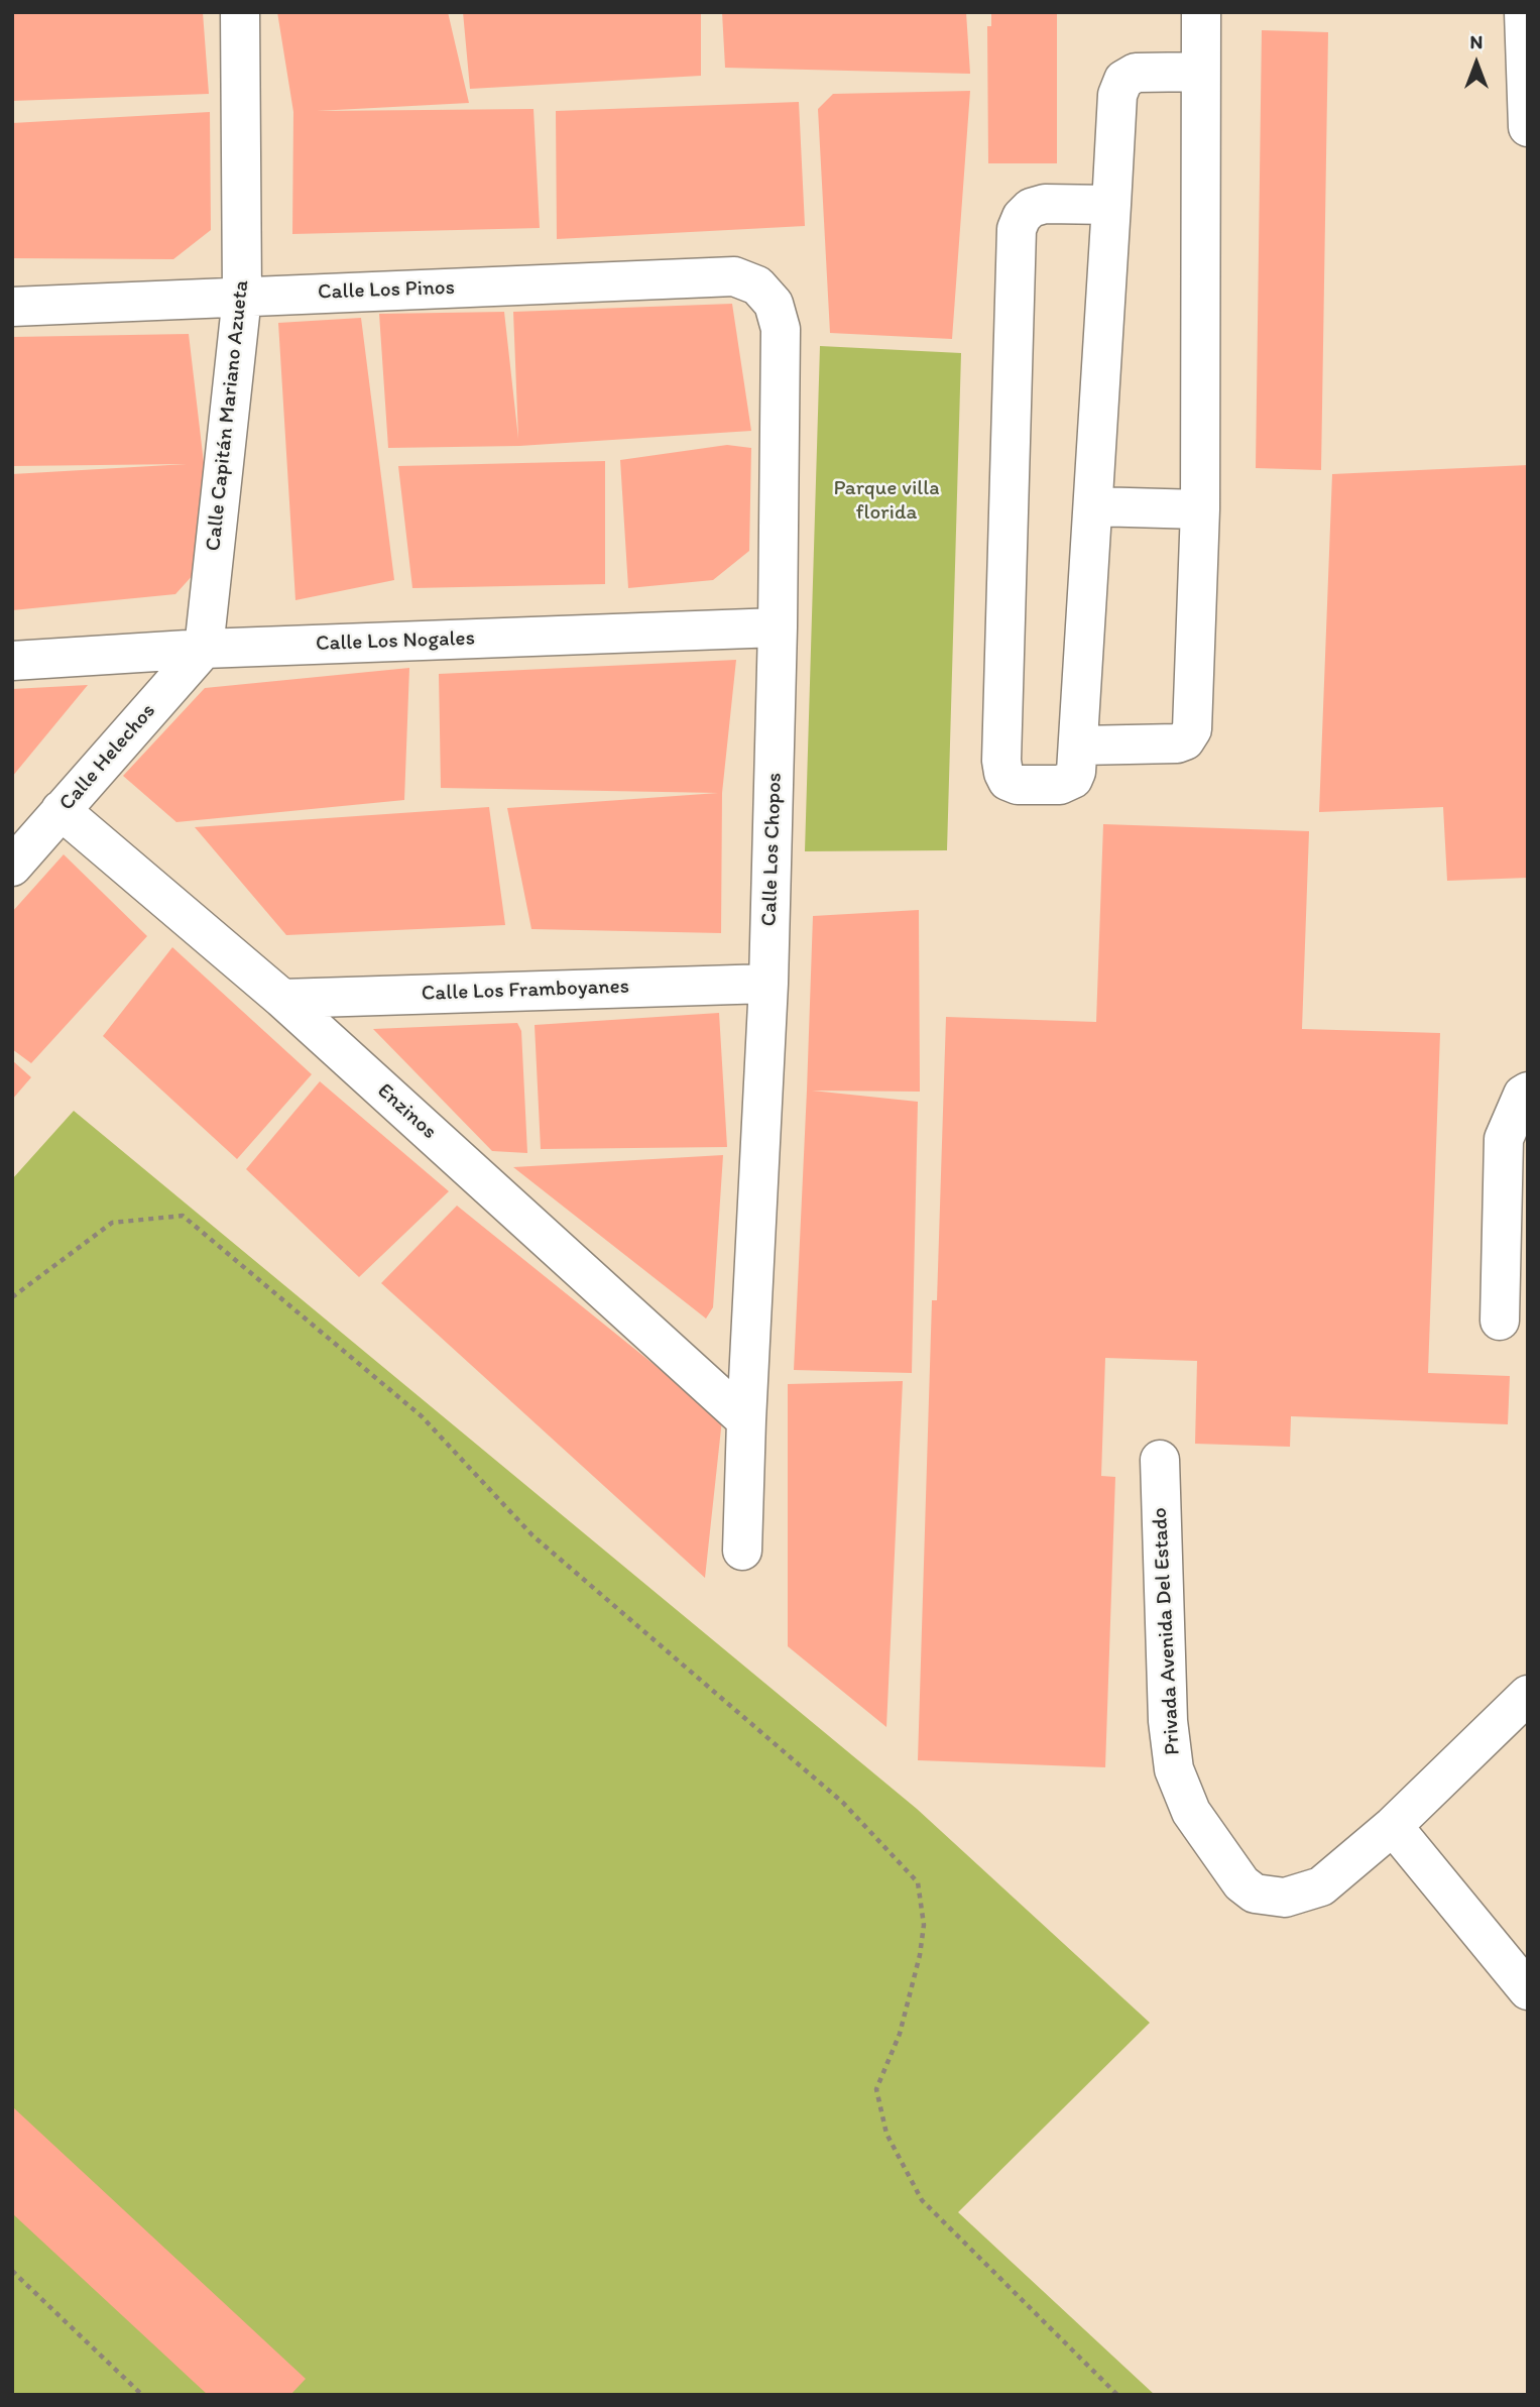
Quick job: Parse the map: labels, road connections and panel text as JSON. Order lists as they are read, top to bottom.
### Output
{
  "streets": {
    "street": [
      "Calle Los Pinos",
      "Calle Capitán Mariano Azueta",
      "Calle Los Nogales",
      "Calle Helechos",
      "Calle Los Chopos",
      "Calle Los Framboyanes",
      "Enzinos",
      "Privada Avenida Del Estado"
    ]
  },
  "crossings": [
    ["Calle Los Pinos", "Calle Capitán Mariano Azueta"],
    ["Calle Los Pinos", "Calle Los Chopos"],
    ["Calle Capitán Mariano Azueta", "Calle Los Nogales"],
    ["Calle Capitán Mariano Azueta", "Calle Helechos"],
    ["Calle Los Nogales", "Calle Helechos"],
    ["Calle Los Nogales", "Calle Los Chopos"],
    ["Calle Helechos", "Enzinos"],
    ["Calle Los Chopos", "Calle Los Framboyanes"],
    ["Calle Los Chopos", "Enzinos"],
    ["Calle Los Framboyanes", "Enzinos"]
  ],
  "parks": ["Parque villa florida"],
  "north": "top"
}
